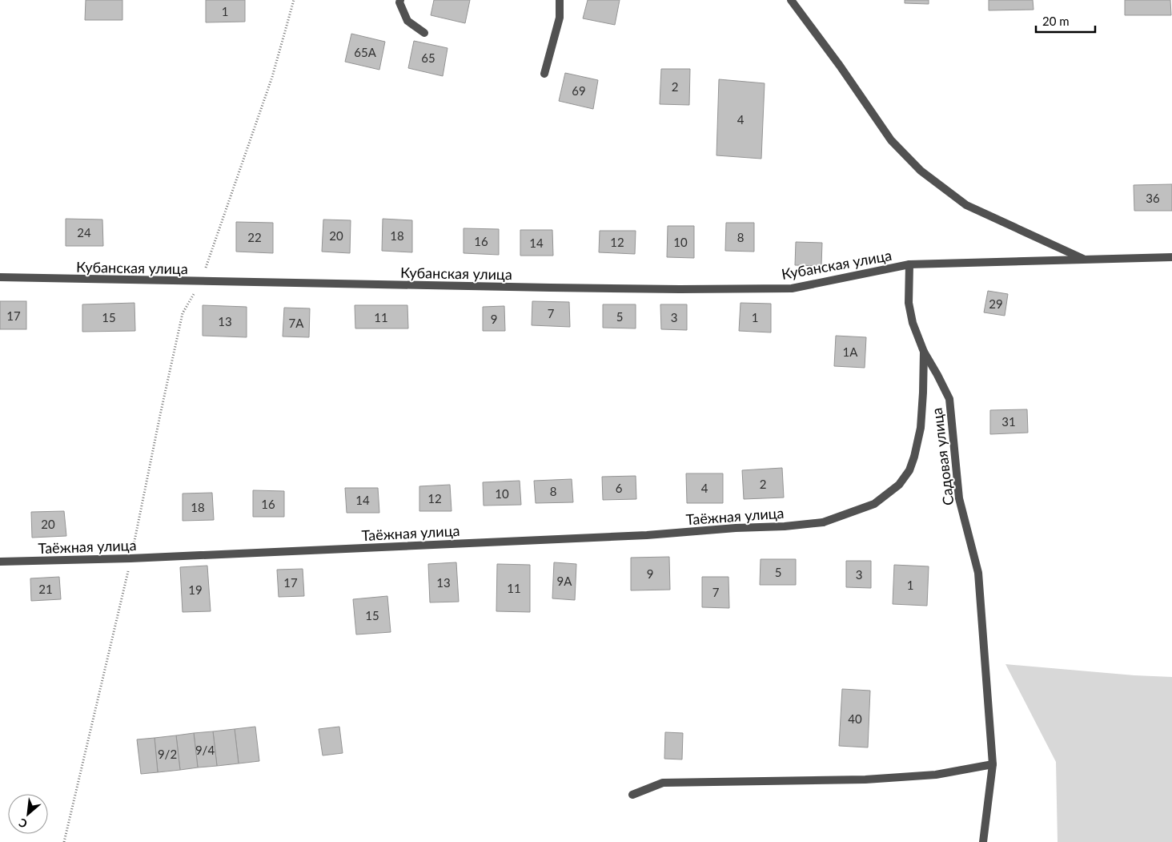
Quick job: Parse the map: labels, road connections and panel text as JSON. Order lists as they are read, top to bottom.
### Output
{
  "streets": {
    "street": ["Кубанская улица", "Садовая улица", "Таёжная улица"]
  },
  "crossings": [
    ["Кубанская улица", "Садовая улица"],
    ["Садовая улица", "Таёжная улица"]
  ],
  "house_numbers": [
    "1",
    "65А",
    "65",
    "2",
    "69",
    "4",
    "36",
    "24",
    "20",
    "18",
    "22",
    "8",
    "16",
    "12",
    "10",
    "14",
    "29",
    "7",
    "17",
    "5",
    "15",
    "11",
    "3",
    "1",
    "9",
    "13",
    "7А",
    "1А",
    "31",
    "2",
    "6",
    "4",
    "8",
    "10",
    "12",
    "14",
    "16",
    "18",
    "20",
    "5",
    "9",
    "3",
    "9А",
    "17",
    "13",
    "1",
    "11",
    "21",
    "19",
    "7",
    "15",
    "40",
    "9/4",
    "9/2"
  ],
  "scale_bar": "20 m",
  "north": "bottom left"
}
